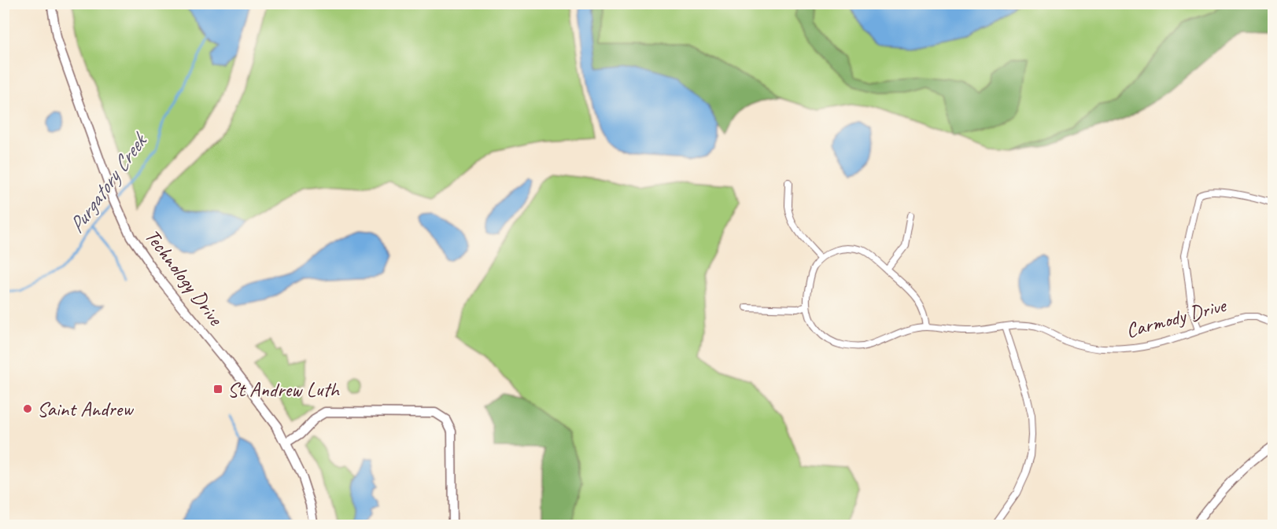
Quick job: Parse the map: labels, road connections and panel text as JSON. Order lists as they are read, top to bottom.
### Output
{
  "streets": {
    "street": ["Technology Drive", "Carmody Drive"]
  },
  "water": ["Purgatory Creek"],
  "places": {
    "transit": ["St Andrew Luth"],
    "other": ["Saint Andrew"]
  }
}
